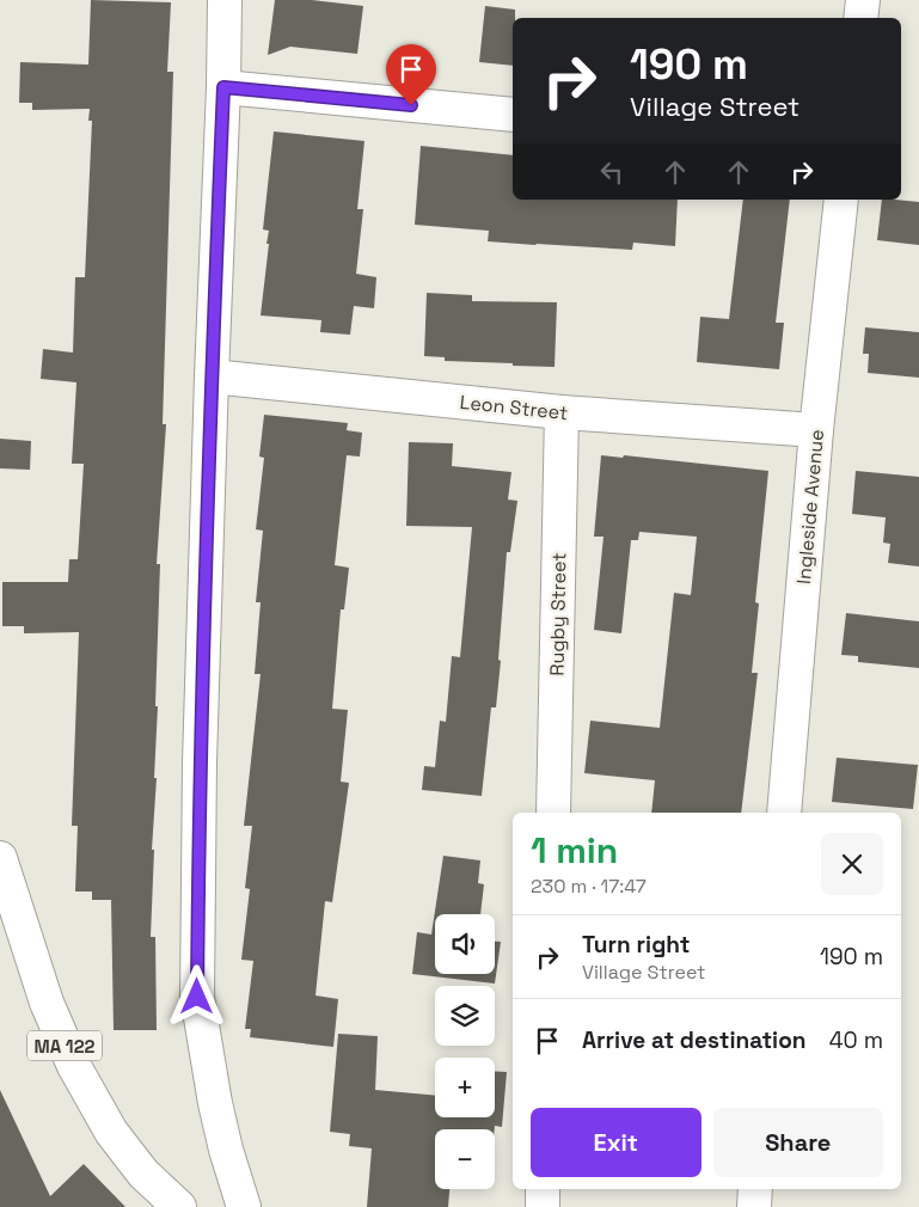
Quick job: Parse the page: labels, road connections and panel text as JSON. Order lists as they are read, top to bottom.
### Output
{
  "streets": {
    "main road": [
      "Leon Street",
      "Ingleside Avenue",
      "Rugby Street",
      "MA 122"
    ]
  },
  "crossings": [
    ["Leon Street", "Ingleside Avenue"],
    ["Leon Street", "Rugby Street"]
  ],
  "page": {
    "turn": ["190 m", "Village Street"],
    "heading": ["1 min", "230 m · 17:47"],
    "map_buttons": ["+", "−"],
    "list": [
      {
        "name": "Turn right",
        "note": "Village Street",
        "value": "190 m"
      },
      {
        "name": "Arrive at destination",
        "value": "40 m"
      }
    ],
    "buttons": ["Exit", "Share"]
  }
}
